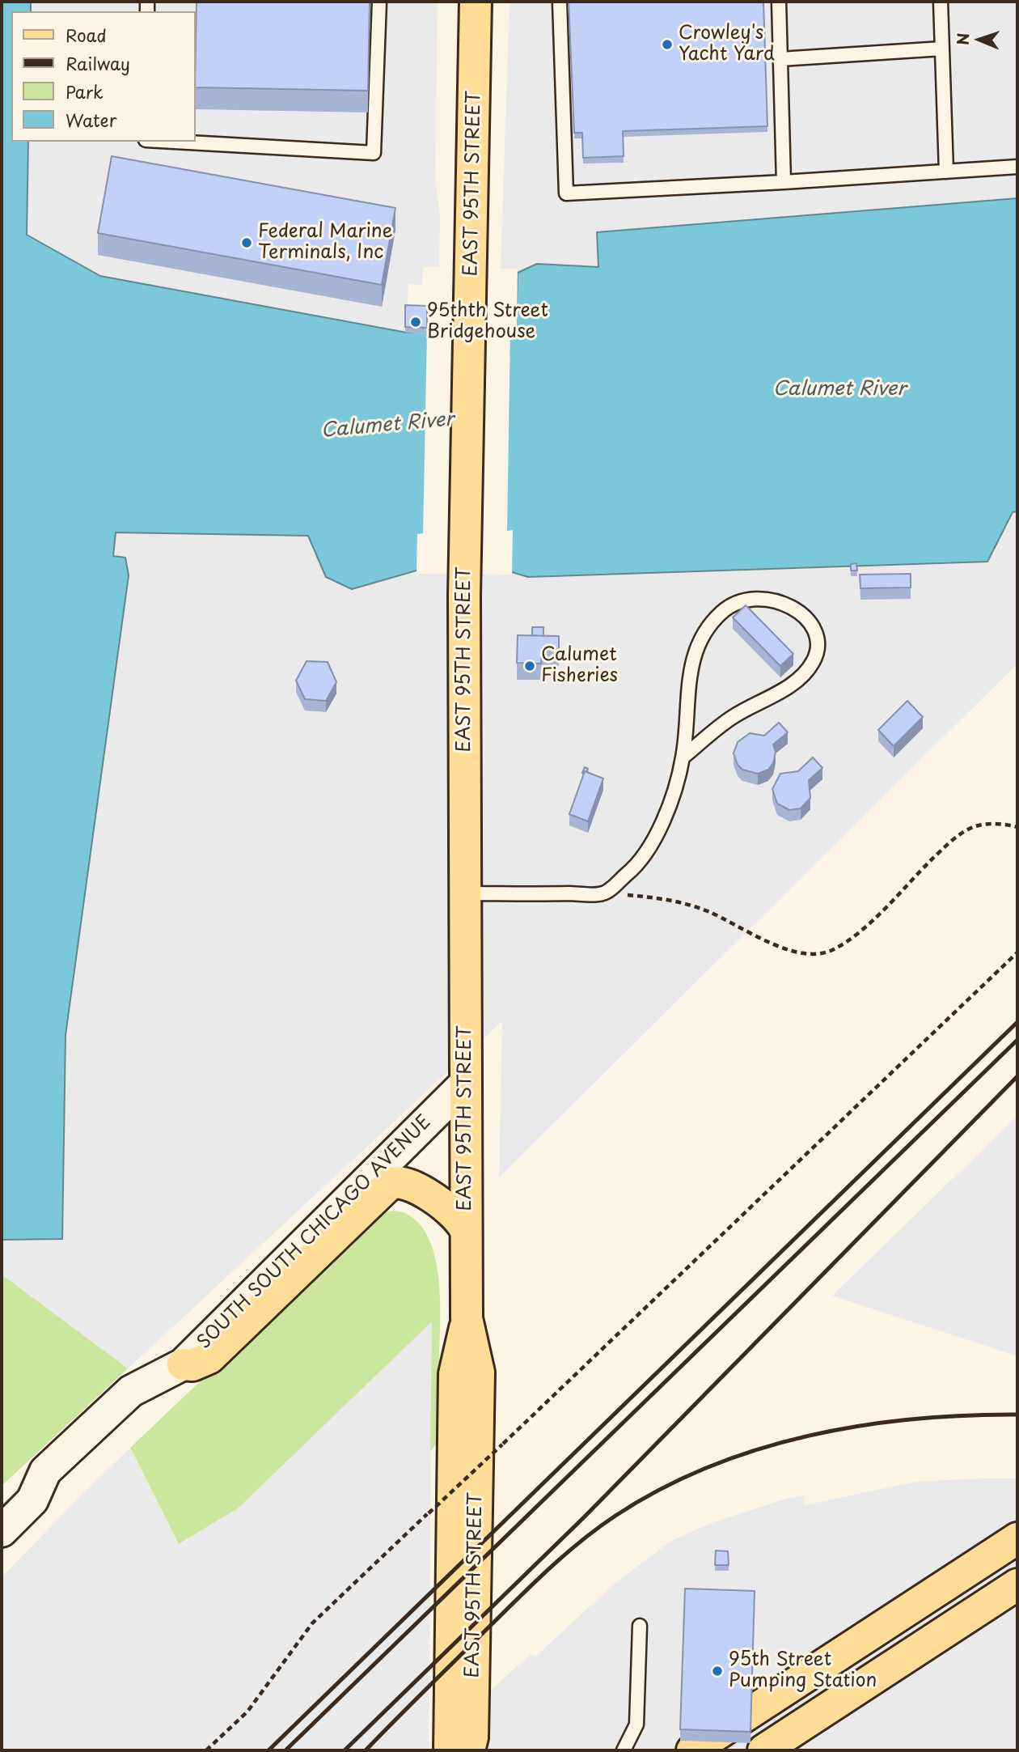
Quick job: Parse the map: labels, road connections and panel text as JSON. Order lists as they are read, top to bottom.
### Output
{
  "streets": {
    "main road": ["EAST 95TH STREET", "SOUTH SOUTH CHICAGO AVENUE"]
  },
  "crossings": [
    ["EAST 95TH STREET", "SOUTH SOUTH CHICAGO AVENUE"]
  ],
  "water": ["Calumet River"],
  "places": [
    "Crowley's Yacht Yard",
    "Federal Marine Terminals, Inc",
    "95thth Street Bridgehouse",
    "Calumet Fisheries",
    "95th Street Pumping Station"
  ],
  "legend": [
    "Road",
    "Railway",
    "Park",
    "Water"
  ],
  "north": "left"
}
